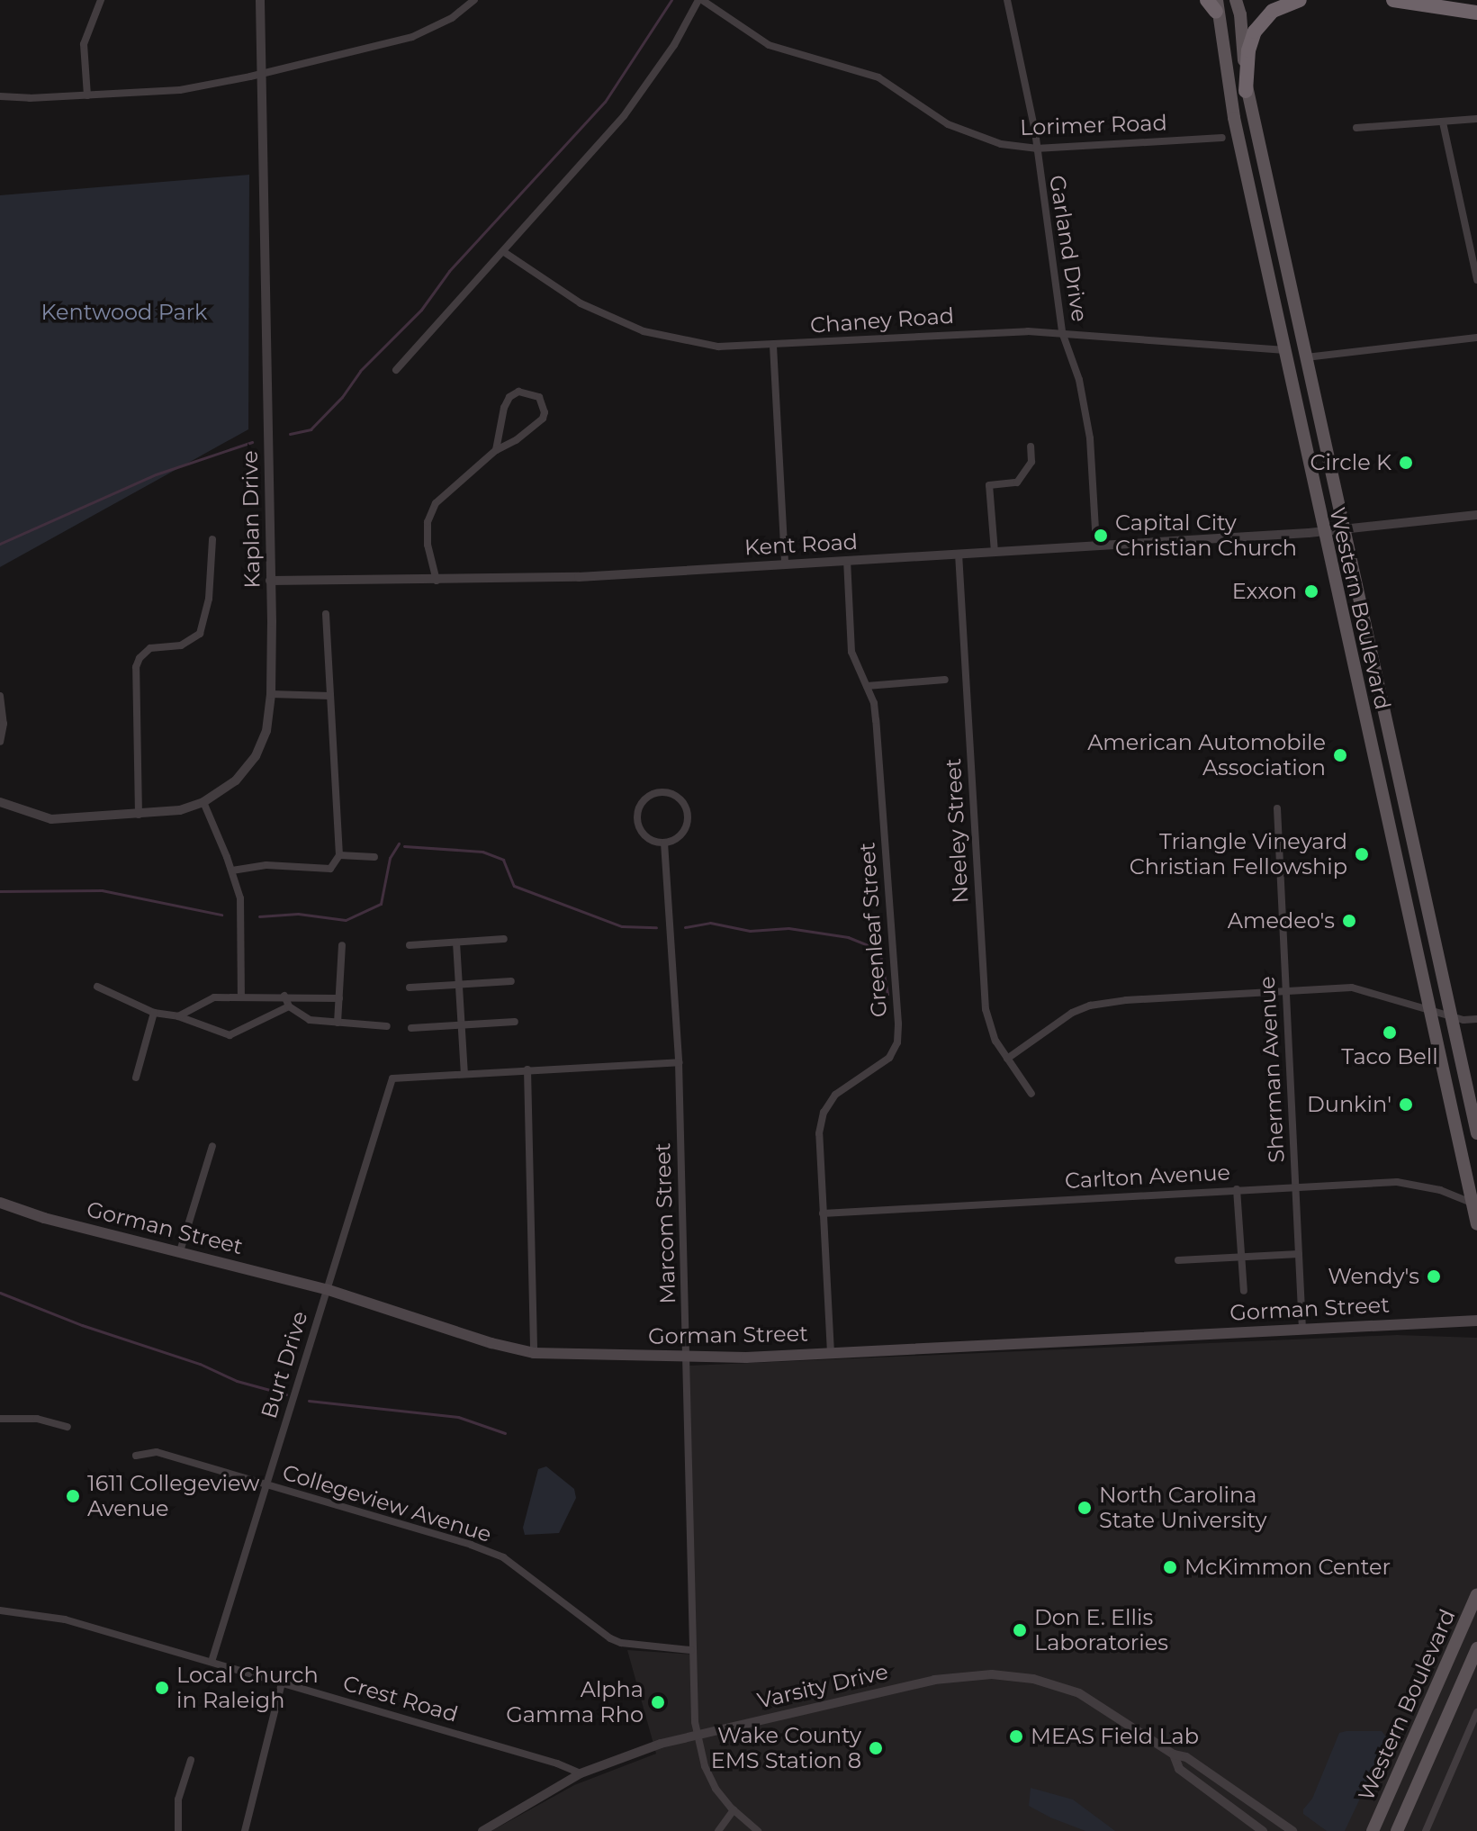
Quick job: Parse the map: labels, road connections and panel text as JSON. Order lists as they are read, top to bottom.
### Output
{
  "streets": {
    "main road": ["Western Boulevard", "Gorman Street"],
    "street": [
      "Lorimer Road",
      "Garland Drive",
      "Chaney Road",
      "Kaplan Drive",
      "Kent Road",
      "Neeley Street",
      "Greenleaf Street",
      "Sherman Avenue",
      "Carlton Avenue",
      "Marcom Street",
      "Burt Drive",
      "Collegeview Avenue",
      "Varsity Drive",
      "Crest Road"
    ]
  },
  "crossings": [
    ["Lorimer Road", "Garland Drive"],
    ["Garland Drive", "Chaney Road"],
    ["Garland Drive", "Kent Road"],
    ["Chaney Road", "Western Boulevard"],
    ["Kaplan Drive", "Kent Road"],
    ["Kent Road", "Western Boulevard"],
    ["Kent Road", "Neeley Street"],
    ["Kent Road", "Greenleaf Street"],
    ["Western Boulevard", "Carlton Avenue"],
    ["Greenleaf Street", "Carlton Avenue"],
    ["Greenleaf Street", "Gorman Street"],
    ["Sherman Avenue", "Carlton Avenue"],
    ["Sherman Avenue", "Gorman Street"],
    ["Marcom Street", "Gorman Street"],
    ["Marcom Street", "Collegeview Avenue"],
    ["Marcom Street", "Varsity Drive"],
    ["Gorman Street", "Burt Drive"],
    ["Burt Drive", "Collegeview Avenue"],
    ["Burt Drive", "Crest Road"],
    ["Varsity Drive", "Crest Road"]
  ],
  "parks": ["Kentwood Park"],
  "places": [
    "Circle K",
    "Capital City Christian Church",
    "Exxon",
    "American Automobile Association",
    "Triangle Vineyard Christian Fellowship",
    "Amedeo's",
    "Taco Bell",
    "Dunkin'",
    "Wendy's",
    "1611 Collegeview Avenue",
    "North Carolina State University",
    "McKimmon Center",
    "Don E. Ellis Laboratories",
    "Local Church in Raleigh",
    "Alpha Gamma Rho",
    "MEAS Field Lab",
    "Wake County EMS Station 8"
  ]
}
